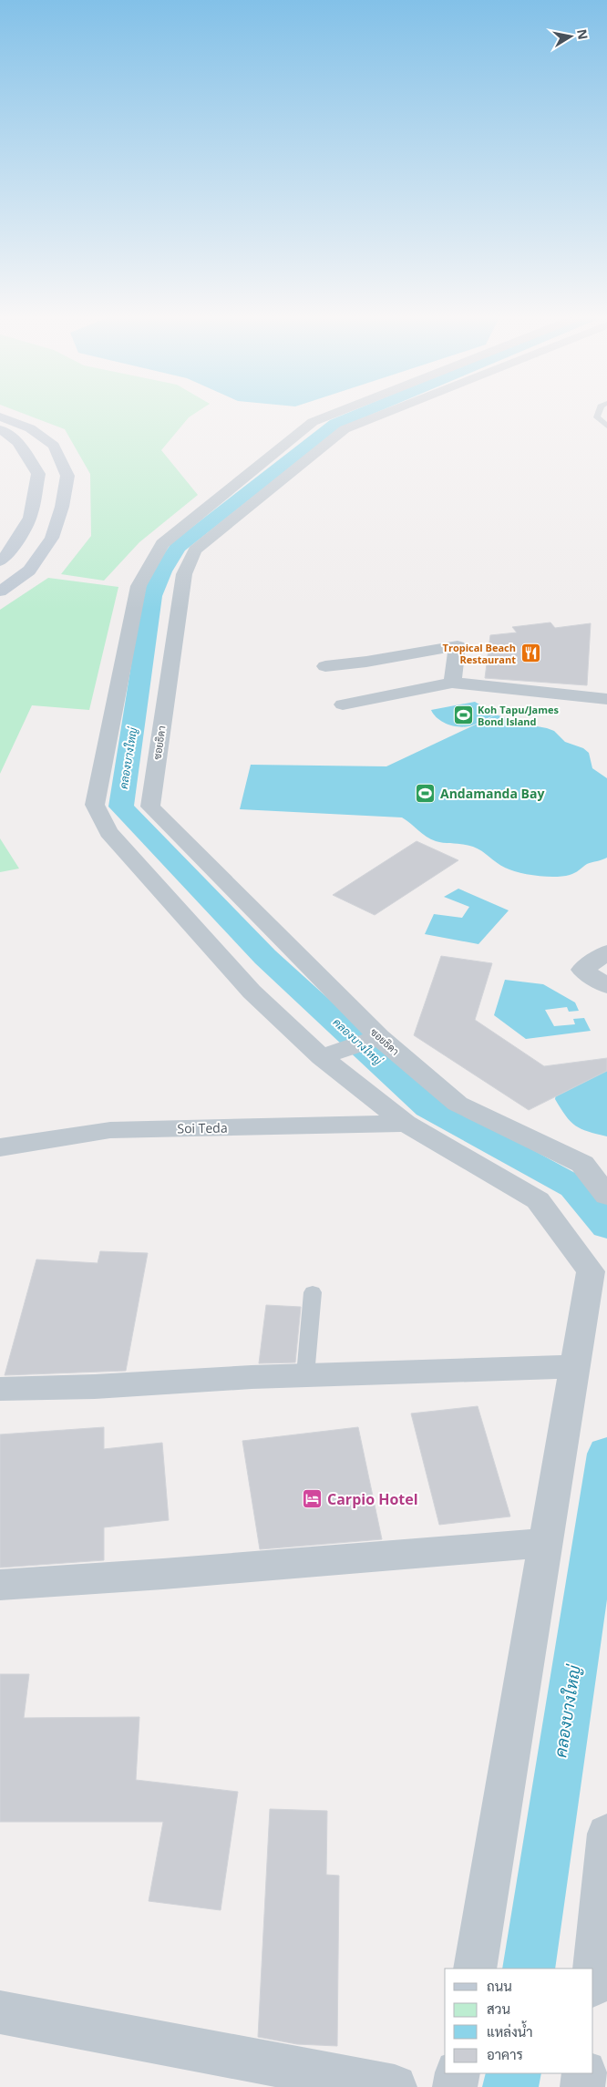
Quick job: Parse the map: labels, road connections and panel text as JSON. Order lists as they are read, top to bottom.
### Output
{
  "streets": {
    "street": ["ซอยธิดา", "Soi Teda"]
  },
  "water": ["คลองบางใหญ่"],
  "places": {
    "restaurant": ["Tropical Beach Restaurant"],
    "sports": ["Koh Tapu/James Bond Island", "Andamanda Bay"],
    "hotel": ["Carpio Hotel"]
  },
  "legend": [
    "ถนน",
    "สวน",
    "แหล่งน้ำ",
    "อาคาร"
  ],
  "north": "right"
}
